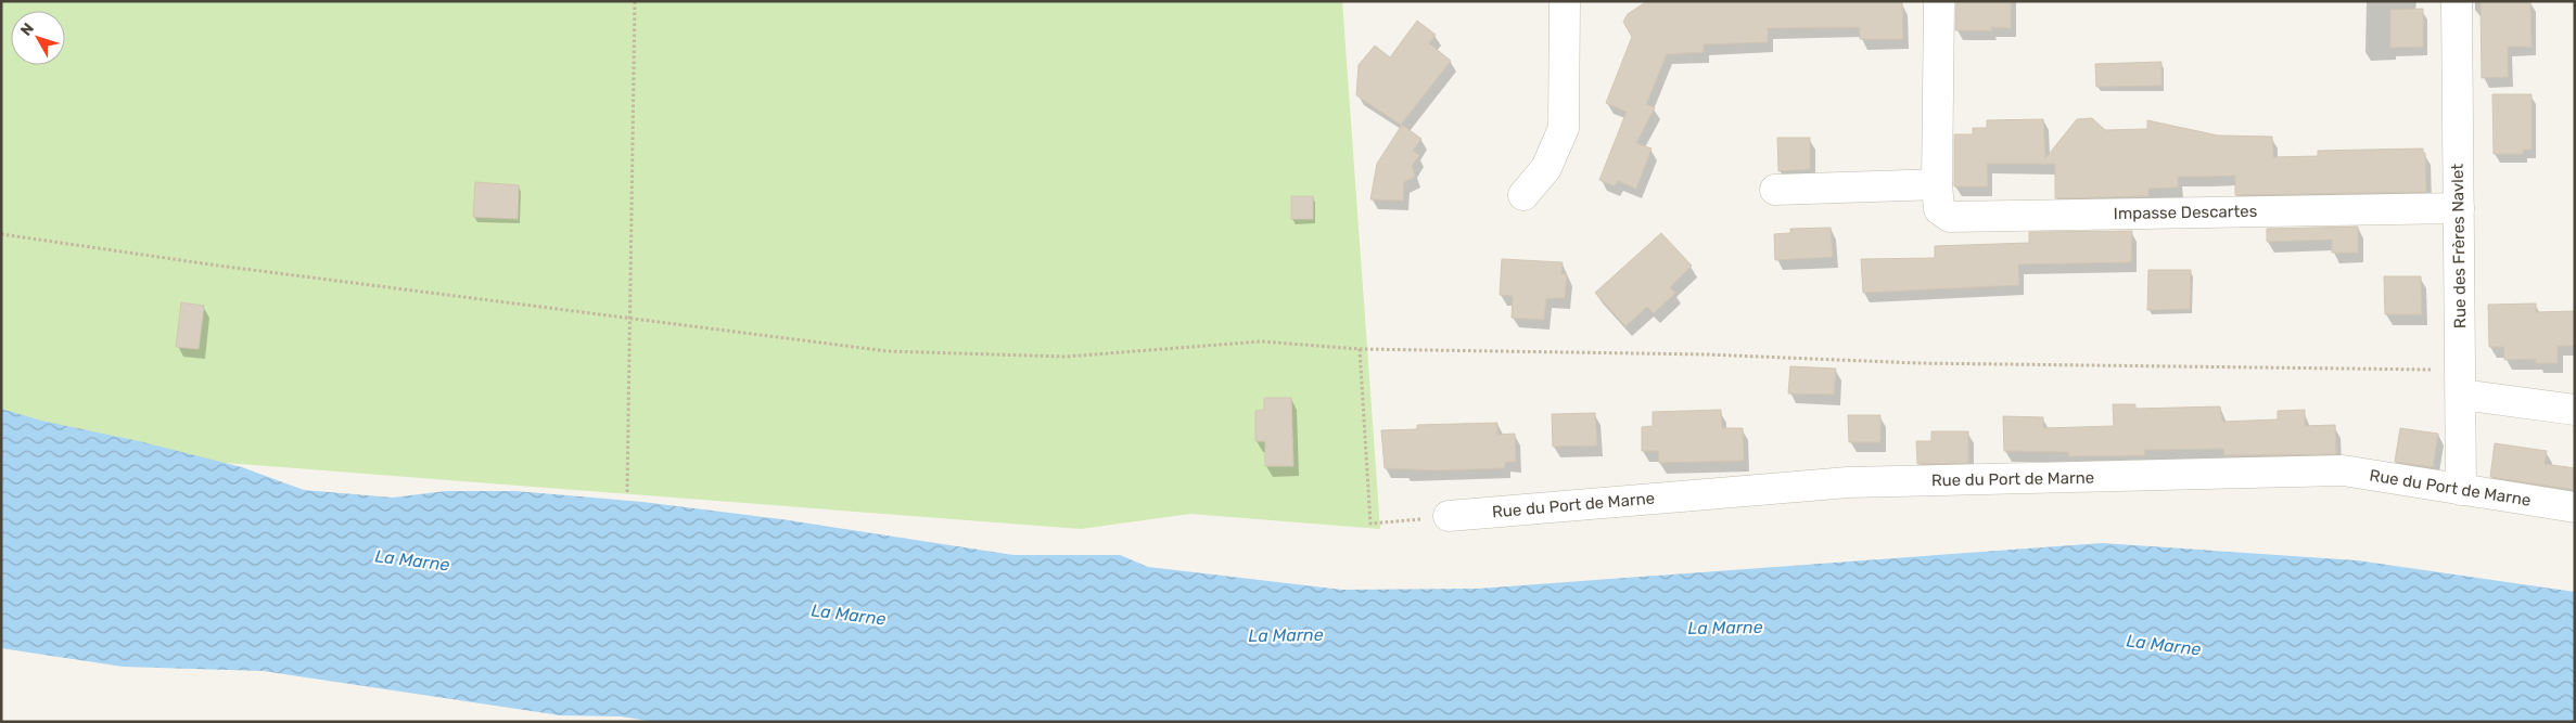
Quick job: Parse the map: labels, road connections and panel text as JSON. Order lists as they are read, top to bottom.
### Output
{
  "streets": {
    "street": ["Impasse Descartes", "Rue des Frères Navlet", "Rue du Port de Marne"]
  },
  "crossings": [
    ["Impasse Descartes", "Rue des Frères Navlet"],
    ["Rue des Frères Navlet", "Rue du Port de Marne"]
  ],
  "water": ["La Marne"],
  "north": "top left"
}
